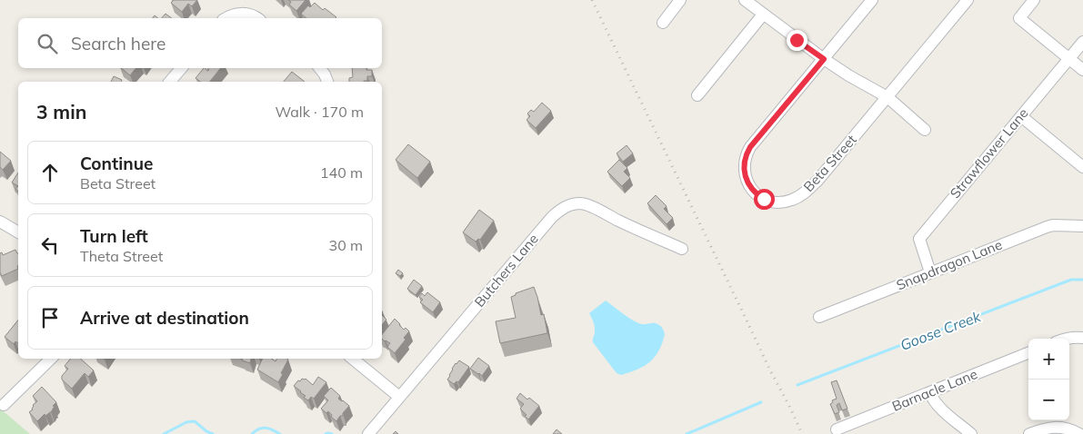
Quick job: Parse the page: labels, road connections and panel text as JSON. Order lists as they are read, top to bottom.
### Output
{
  "streets": {
    "street": [
      "Strawflower Lane",
      "Beta Street",
      "Snapdragon Lane",
      "Butchers Lane",
      "Barnacle Lane"
    ]
  },
  "crossings": [
    ["Strawflower Lane", "Snapdragon Lane"]
  ],
  "water": ["Goose Creek"],
  "page": {
    "search": "Search here",
    "heading": ["3 min", "Walk · 170 m"],
    "list": [
      ["Continue", "Beta Street", "140 m"],
      ["Turn left", "Theta Street", "30 m"],
      "Arrive at destination"
    ],
    "map_buttons": ["+", "−"]
  }
}
